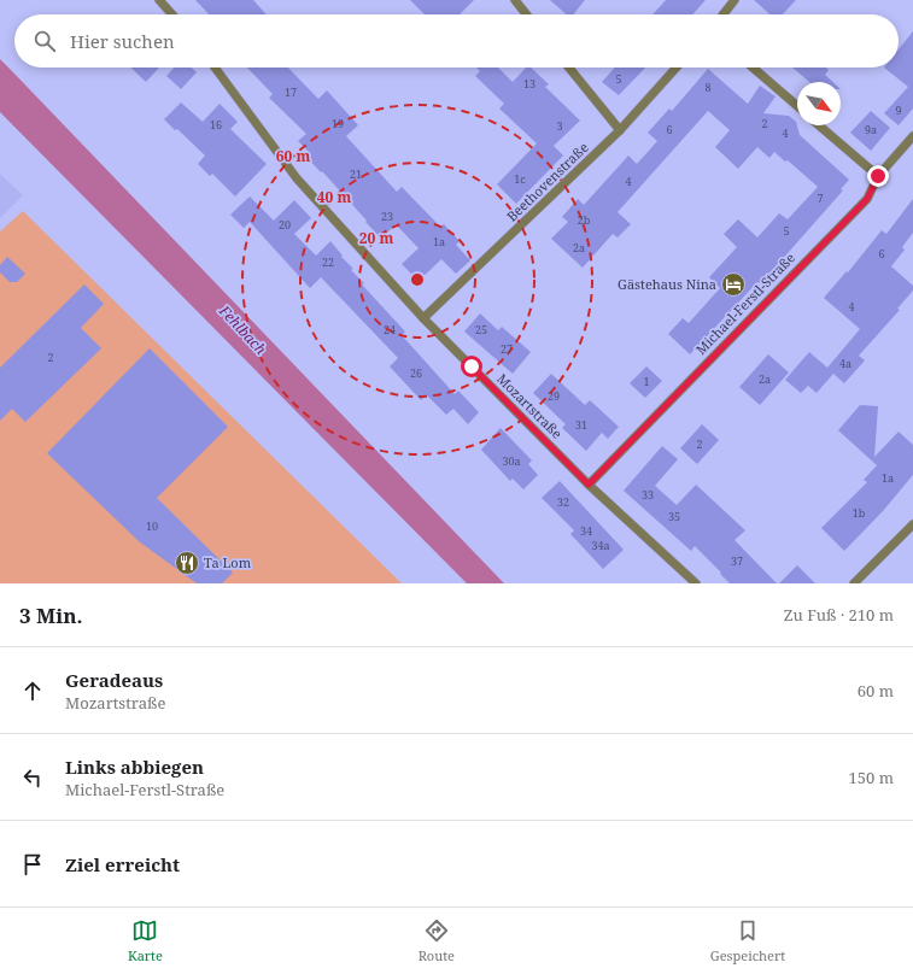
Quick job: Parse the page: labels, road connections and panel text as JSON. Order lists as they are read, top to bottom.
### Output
{
  "streets": {
    "street": ["Beethovenstraße", "Michael-Ferstl-Straße", "Mozartstraße"]
  },
  "crossings": [
    ["Beethovenstraße", "Mozartstraße"],
    ["Michael-Ferstl-Straße", "Mozartstraße"]
  ],
  "water": ["Fehlbach"],
  "places": {
    "hotel": ["Gästehaus Nina"],
    "restaurant": ["Ta Lom"]
  },
  "house_numbers": [
    "5",
    "13",
    "8",
    "17",
    "9",
    "19",
    "2",
    "16",
    "3",
    "6",
    "9a",
    "4",
    "21",
    "1c",
    "4",
    "7",
    "23",
    "2b",
    "20",
    "5",
    "1a",
    "2a",
    "6",
    "22",
    "4",
    "24",
    "25",
    "27",
    "2",
    "4a",
    "26",
    "2a",
    "1",
    "29",
    "31",
    "2",
    "30a",
    "1a",
    "33",
    "32",
    "1b",
    "35",
    "10",
    "34",
    "34a",
    "37"
  ],
  "north": "bottom right",
  "page": {
    "search": "Hier suchen",
    "heading": ["3 Min.", "Zu Fuß · 210 m"],
    "list": [
      ["Geradeaus", "Mozartstraße", "60 m"],
      ["Links abbiegen", "Michael-Ferstl-Straße", "150 m"],
      "Ziel erreicht"
    ],
    "nav": ["Karte", "Route", "Gespeichert"]
  },
  "rings": ["60 m", "40 m", "20 m"]
}
